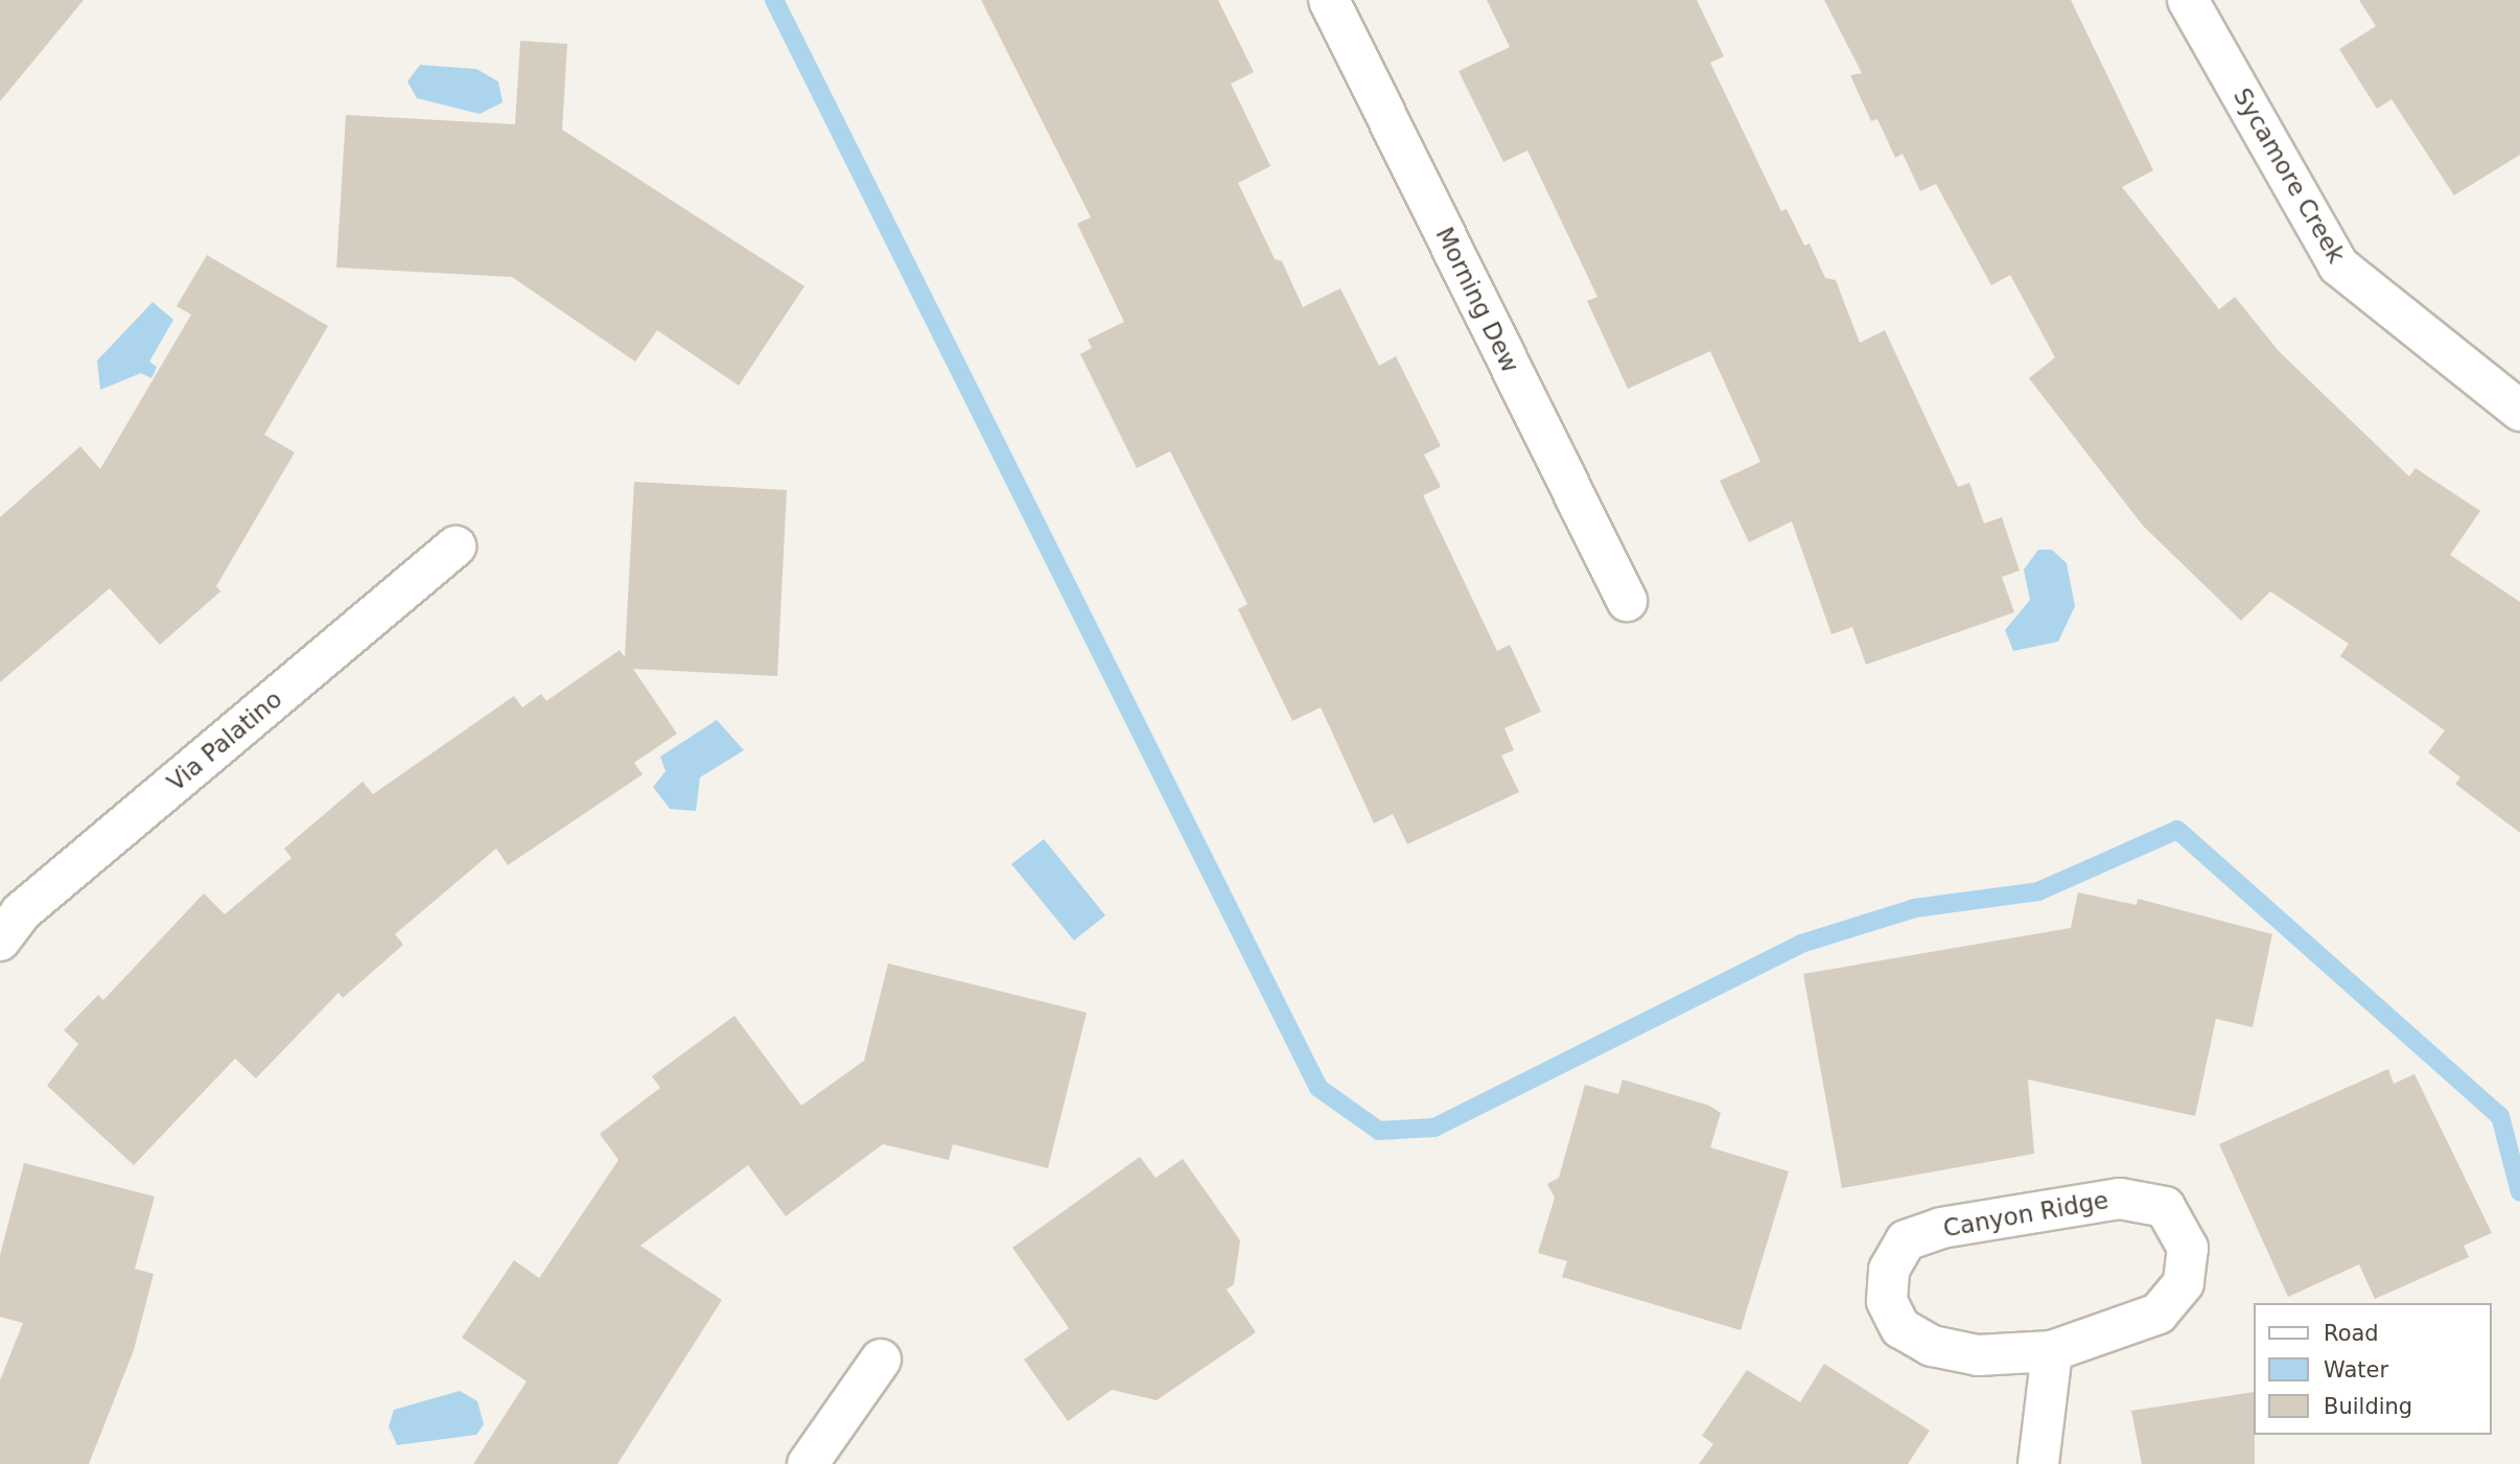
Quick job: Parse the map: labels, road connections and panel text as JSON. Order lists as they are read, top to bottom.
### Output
{
  "streets": {
    "street": [
      "Sycamore Creek",
      "Morning Dew",
      "Via Palatino",
      "Canyon Ridge"
    ]
  },
  "legend": ["Road", "Water", "Building"]
}
